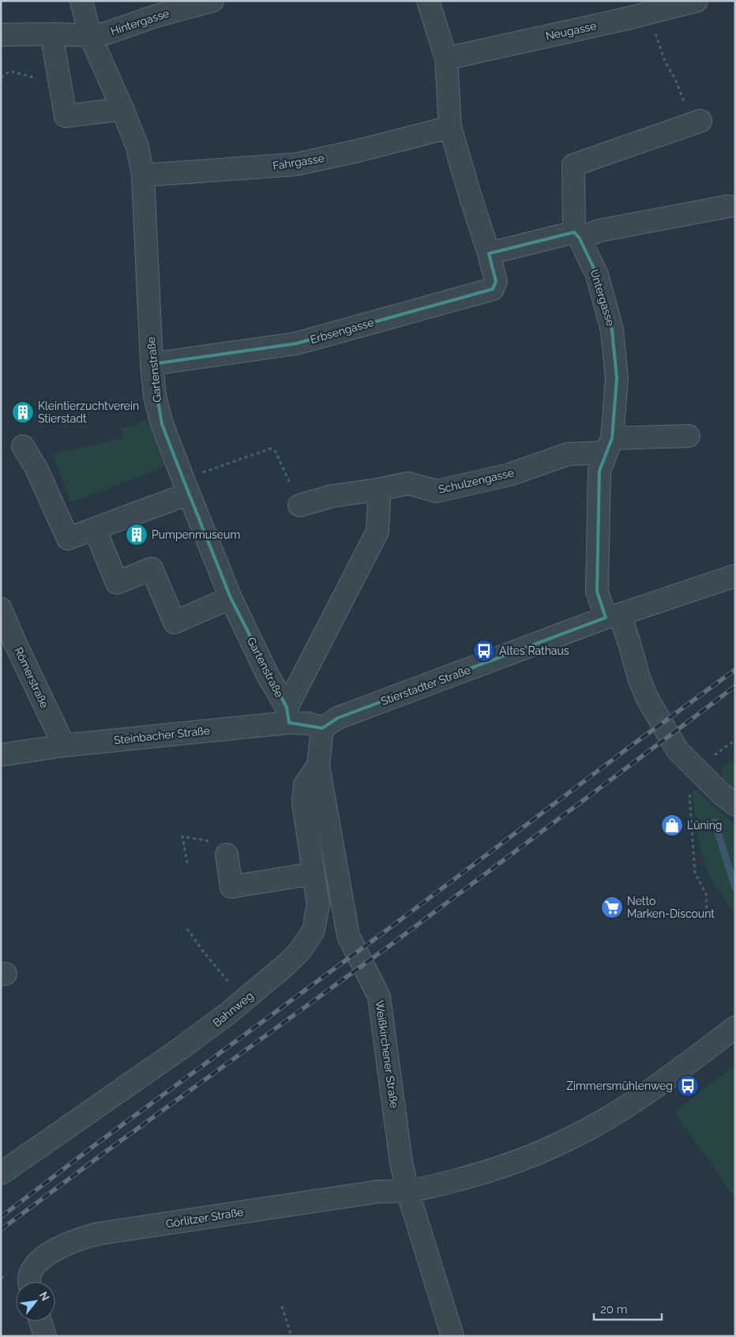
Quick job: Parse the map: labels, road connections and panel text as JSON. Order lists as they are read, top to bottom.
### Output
{
  "streets": {
    "street": [
      "Hintergasse",
      "Neugasse",
      "Fahrgasse",
      "Untergasse",
      "Erbsengasse",
      "Gartenstraße",
      "Schulzengasse",
      "Römerstraße",
      "Stierstadter Straße",
      "Steinbacher Straße",
      "Bahnweg",
      "Weißkirchener Straße",
      "Görlitzer Straße"
    ]
  },
  "crossings": [
    ["Hintergasse", "Gartenstraße"],
    ["Fahrgasse", "Gartenstraße"],
    ["Untergasse", "Schulzengasse"],
    ["Untergasse", "Stierstadter Straße"],
    ["Erbsengasse", "Gartenstraße"],
    ["Gartenstraße", "Steinbacher Straße"],
    ["Römerstraße", "Steinbacher Straße"],
    ["Stierstadter Straße", "Steinbacher Straße"],
    ["Stierstadter Straße", "Weißkirchener Straße"],
    ["Steinbacher Straße", "Weißkirchener Straße"],
    ["Bahnweg", "Weißkirchener Straße"],
    ["Weißkirchener Straße", "Görlitzer Straße"]
  ],
  "places": {
    "building": ["Kleintierzuchtverein Stierstadt", "Pumpenmuseum"],
    "bus stop": ["Altes Rathaus", "Zimmersmühlenweg"],
    "shop": ["Lüning"],
    "supermarket": ["Netto Marken-Discount"]
  },
  "scale_bar": "20 m",
  "north": "top right"
}
